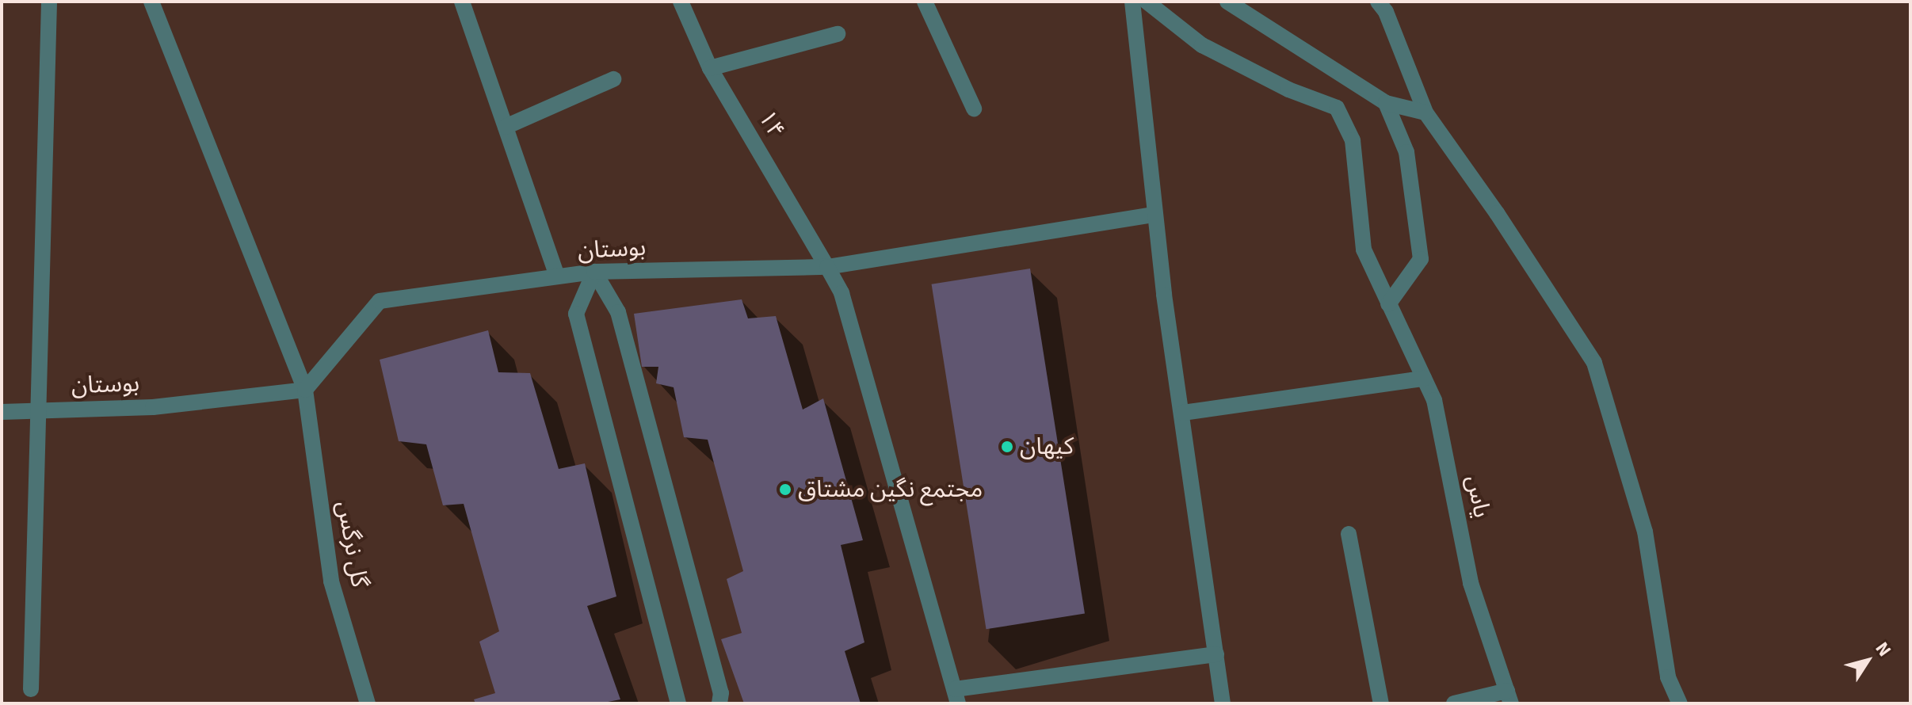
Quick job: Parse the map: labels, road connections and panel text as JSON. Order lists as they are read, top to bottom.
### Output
{
  "streets": {
    "street": [
      "۱۴",
      "بوستان",
      "یاس",
      "گل نرگس"
    ]
  },
  "crossings": [
    ["۱۴", "بوستان"],
    ["بوستان", "گل نرگس"]
  ],
  "places": ["کیهان", "مجتمع نگین مشتاق"],
  "north": "top right"
}
